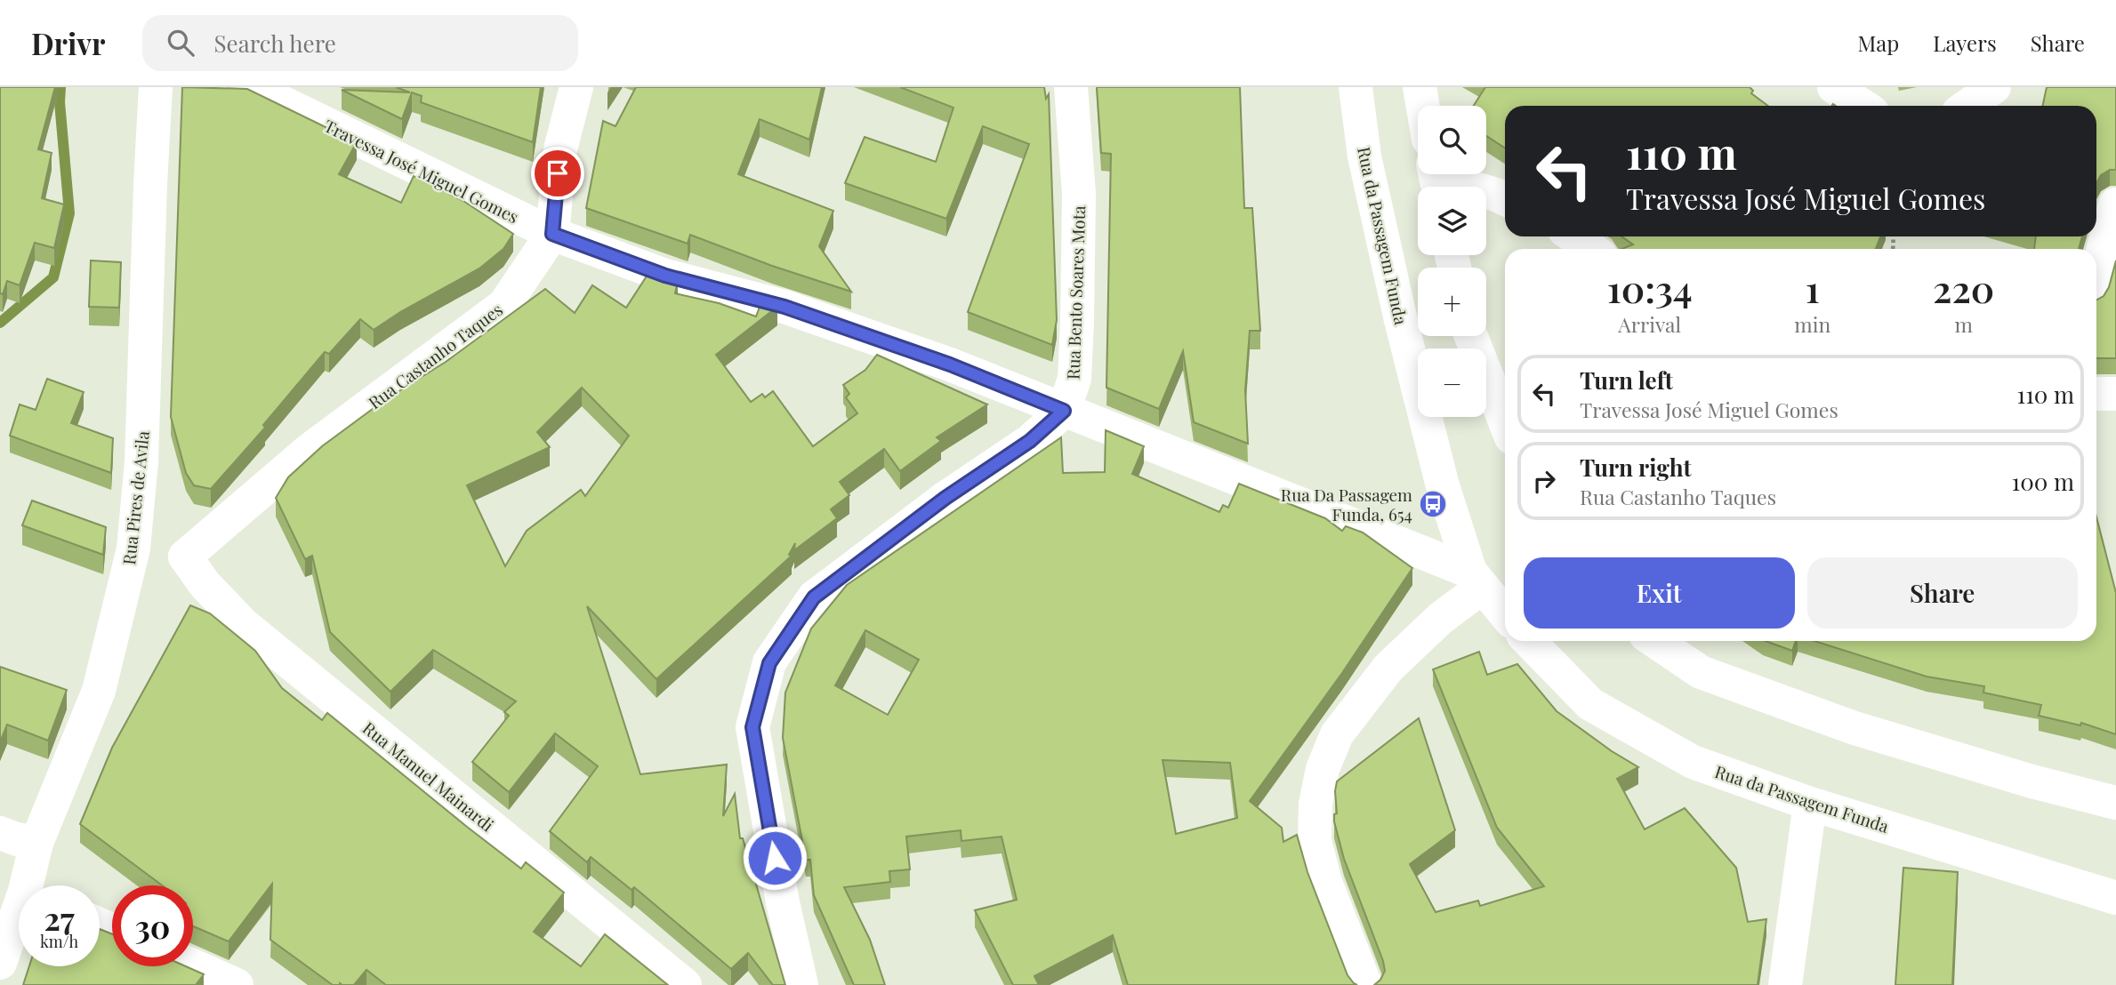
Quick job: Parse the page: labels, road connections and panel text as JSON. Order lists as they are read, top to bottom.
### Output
{
  "streets": {
    "street": [
      "Travessa José Miguel Gomes",
      "Rua da Passagem Funda",
      "Rua Bento Soares Mota",
      "Rua Castanho Taques",
      "Rua Pires de Avila",
      "Rua Manuel Mainardi"
    ]
  },
  "crossings": [
    ["Travessa José Miguel Gomes", "Rua da Passagem Funda"],
    ["Travessa José Miguel Gomes", "Rua Bento Soares Mota"],
    ["Travessa José Miguel Gomes", "Rua Castanho Taques"],
    ["Rua Castanho Taques", "Rua Manuel Mainardi"]
  ],
  "places": {
    "bus stop": ["Rua Da Passagem Funda, 654"]
  },
  "page": {
    "header": "Drivr",
    "search": "Search here",
    "nav": ["Map", "Layers", "Share"],
    "map_buttons": ["+", "−"],
    "turn": ["110 m", "Travessa José Miguel Gomes"],
    "eta": [
      "10:34",
      "Arrival",
      "1",
      "min",
      "220",
      "m"
    ],
    "list": [
      {
        "name": "Turn left",
        "note": "Travessa José Miguel Gomes",
        "value": "110 m"
      },
      {
        "name": "Turn right",
        "note": "Rua Castanho Taques",
        "value": "100 m"
      }
    ],
    "buttons": ["Exit", "Share"],
    "speed": "27 km/h",
    "limit": "30"
  }
}
